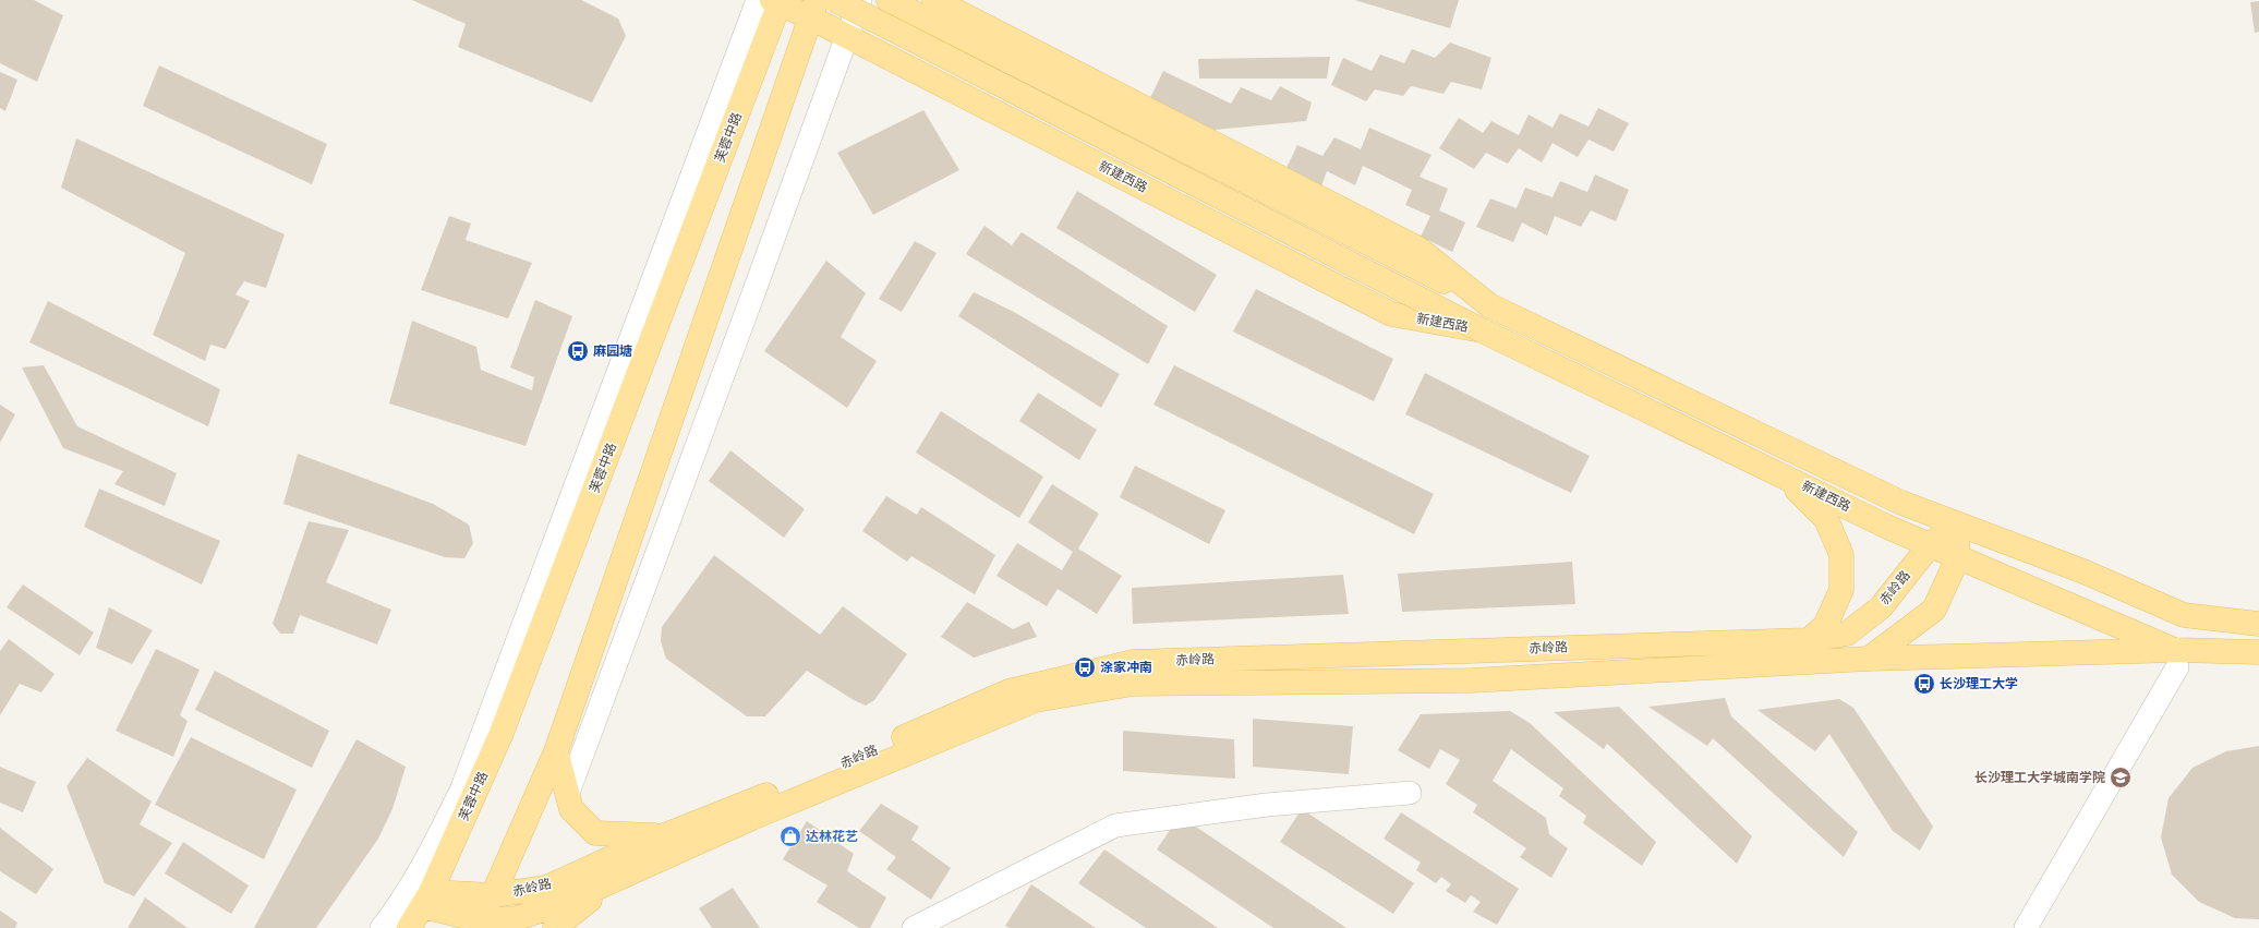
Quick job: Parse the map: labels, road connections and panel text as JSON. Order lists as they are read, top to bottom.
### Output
{
  "streets": {
    "main road": ["芙蓉中路", "新建西路", "赤岭路"]
  },
  "crossings": [
    ["芙蓉中路", "新建西路"],
    ["芙蓉中路", "赤岭路"],
    ["新建西路", "赤岭路"]
  ],
  "places": {
    "bus stop": ["麻园塘", "涂家冲南", "长沙理工大学"],
    "school or university": ["长沙理工大学城南学院"],
    "shop": ["达林花艺"]
  }
}
